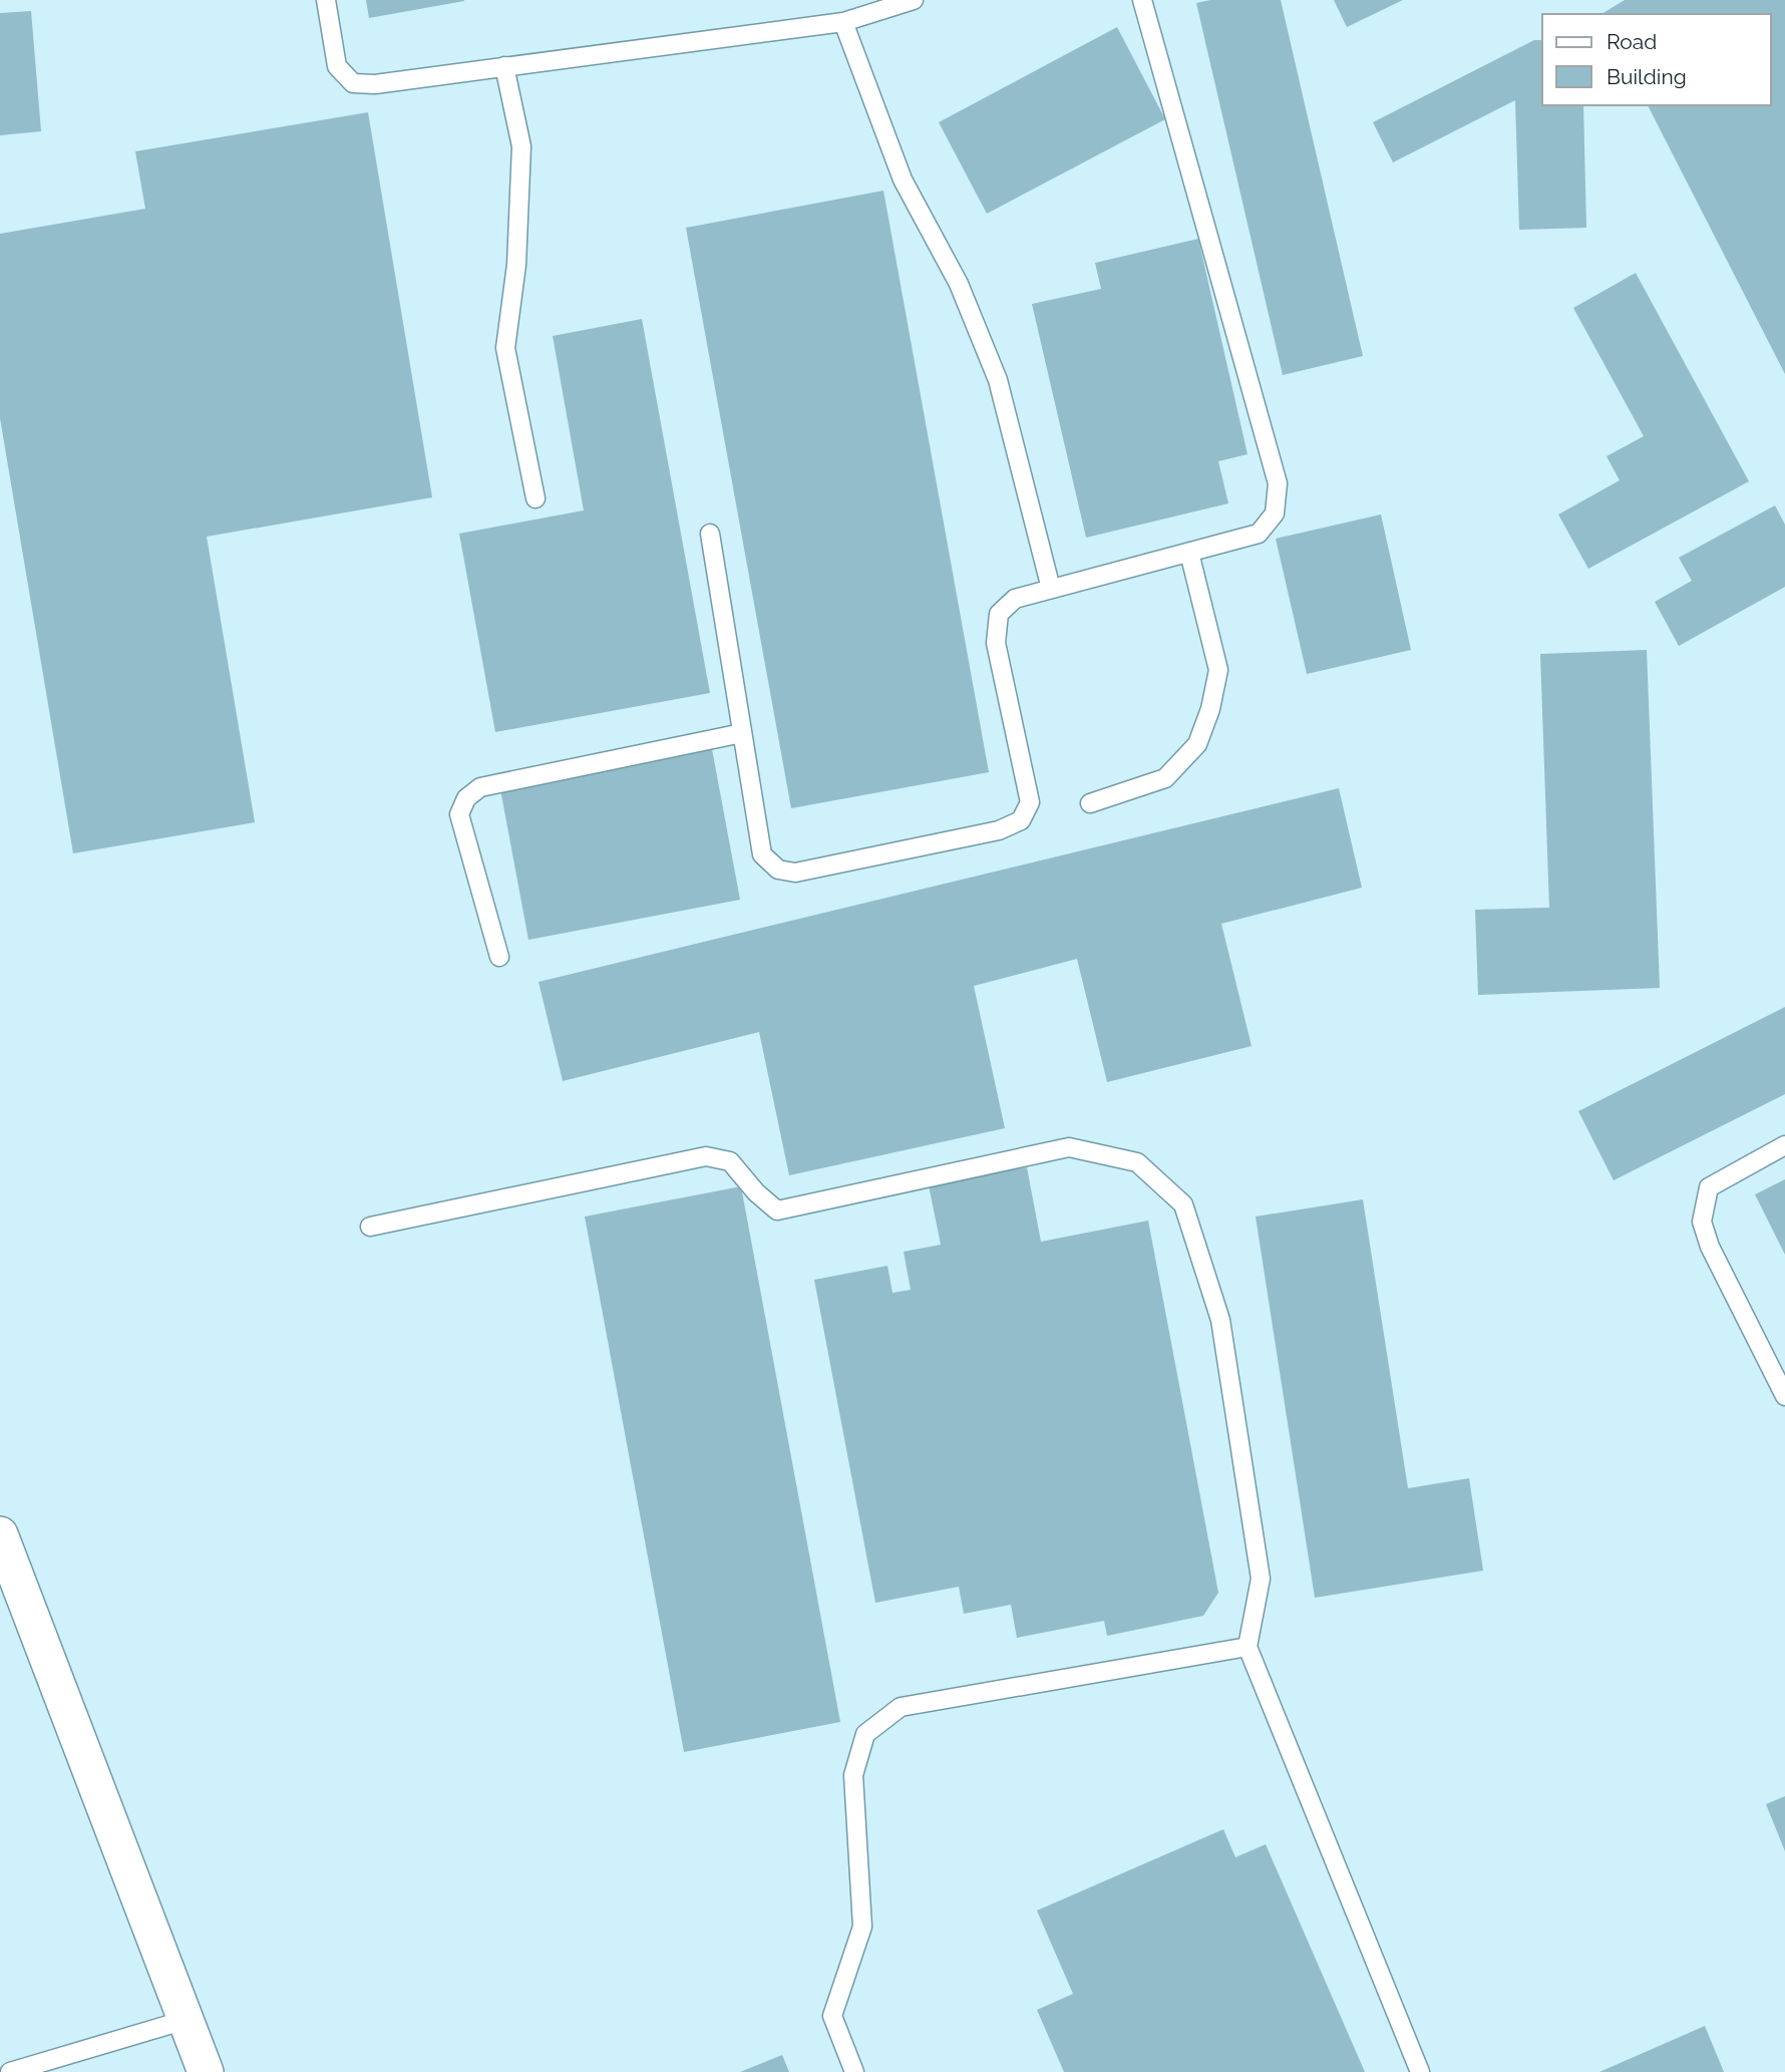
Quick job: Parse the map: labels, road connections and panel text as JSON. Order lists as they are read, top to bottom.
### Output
{
  "legend": ["Road", "Building"]
}
